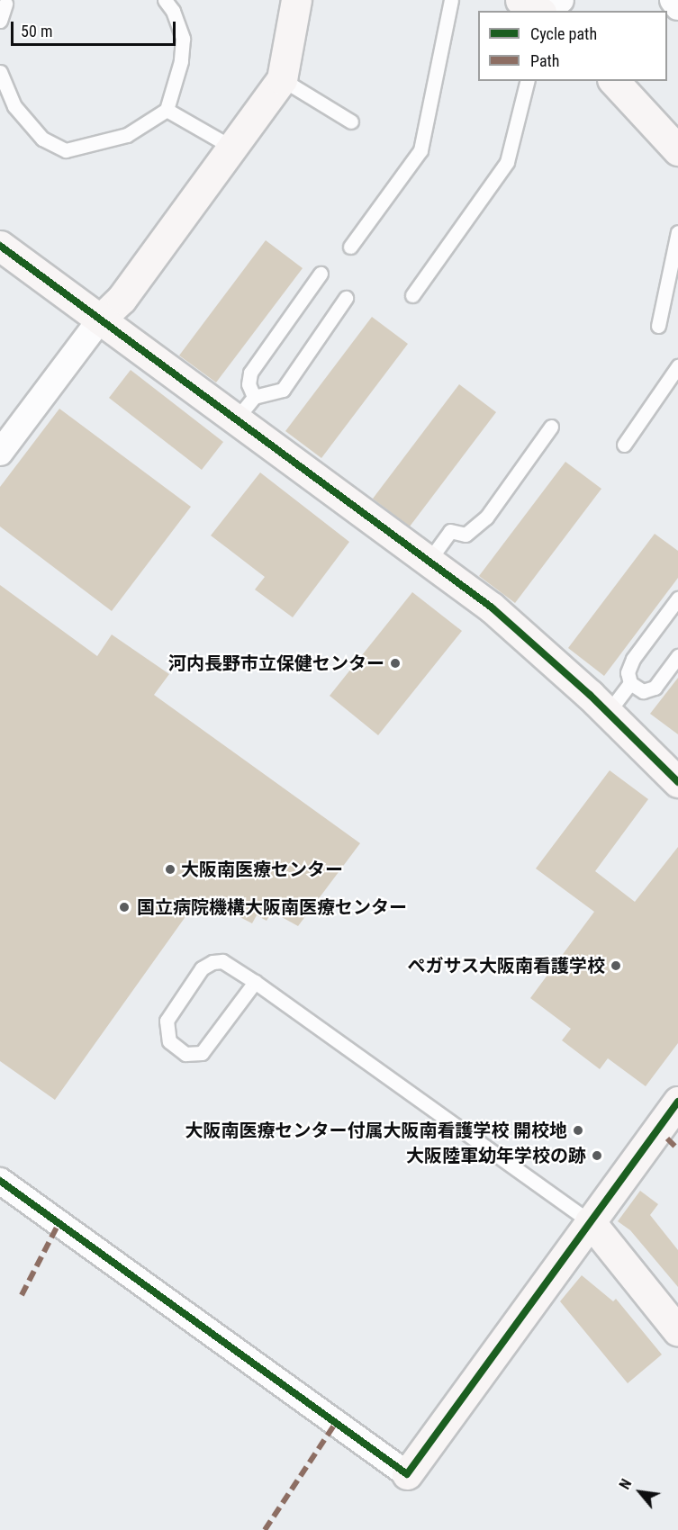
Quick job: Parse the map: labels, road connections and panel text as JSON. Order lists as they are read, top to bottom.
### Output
{
  "places": [
    "河内長野市立保健センター",
    "大阪南医療センター",
    "国立病院機構大阪南医療センター",
    "ぺガサス大阪南看護学校",
    "大阪南医療センター付属大阪南看護学校 開校地",
    "大阪陸軍幼年学校の跡"
  ],
  "legend": ["Cycle path", "Path"],
  "scale_bar": "50 m",
  "north": "top left"
}
